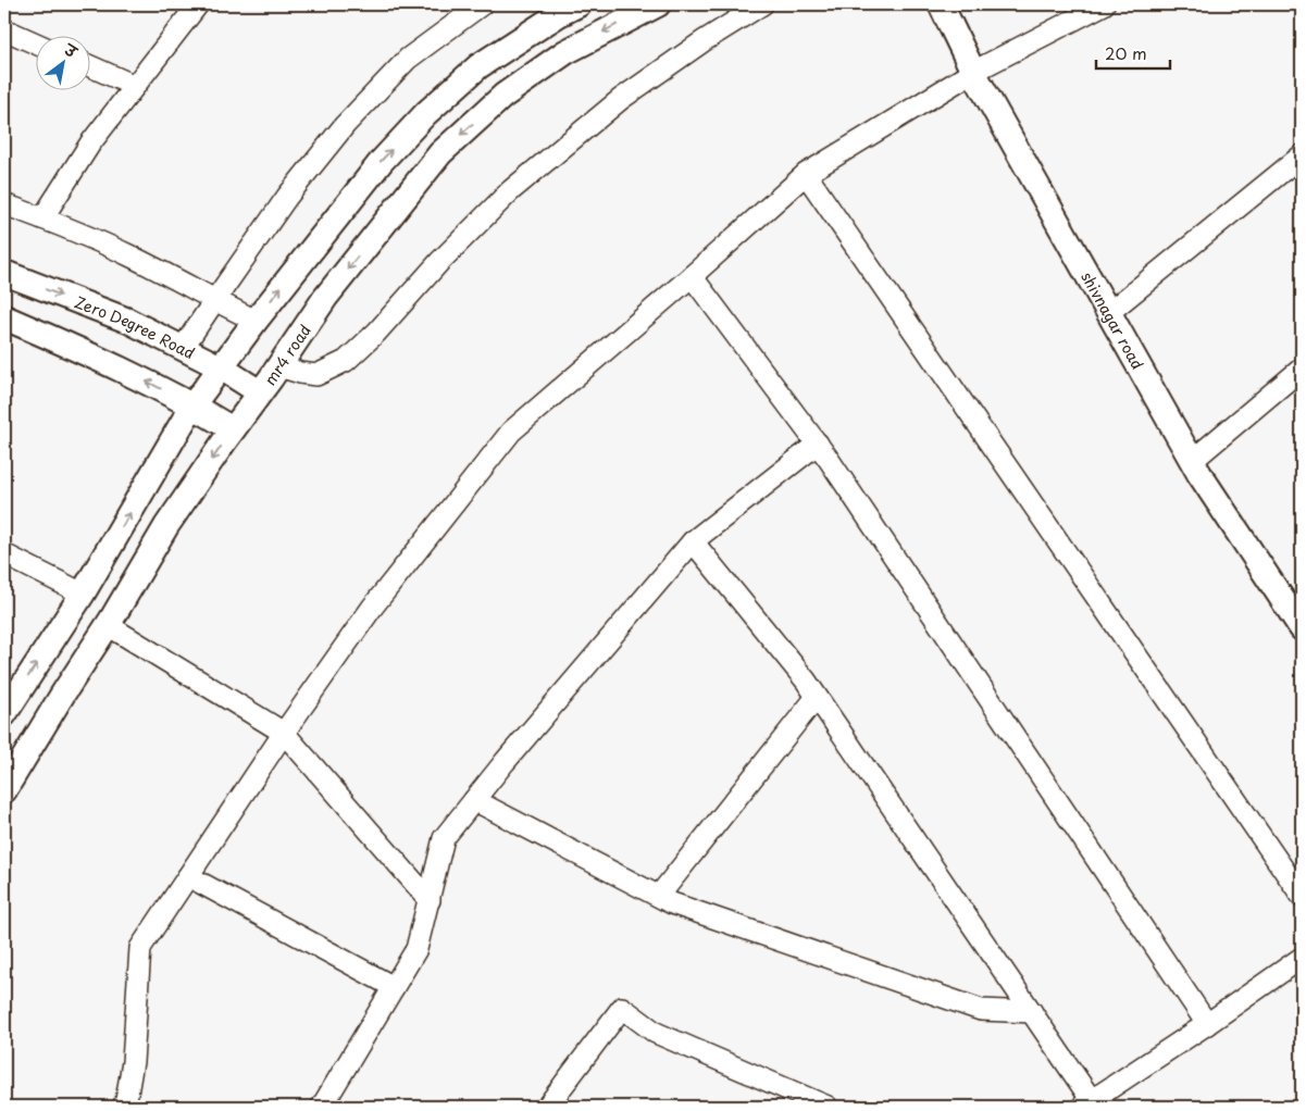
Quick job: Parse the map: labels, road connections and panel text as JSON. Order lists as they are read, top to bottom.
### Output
{
  "streets": {
    "street": ["shivnagar road", "Zero Degree Road", "mr4 road"]
  },
  "crossings": [
    ["Zero Degree Road", "mr4 road"]
  ],
  "scale_bar": "20 m",
  "north": "top right"
}
